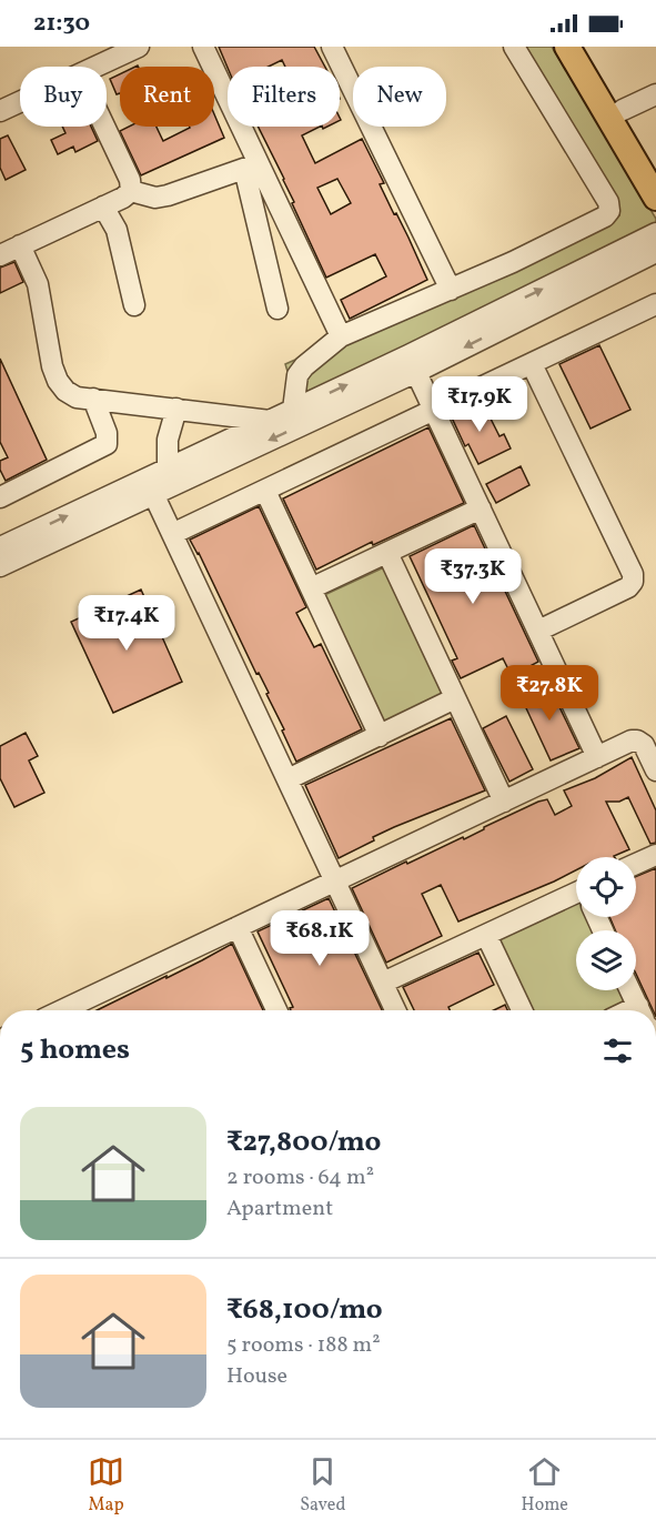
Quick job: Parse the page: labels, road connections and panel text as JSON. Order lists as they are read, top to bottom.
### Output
{
  "page": {
    "status": "21:30",
    "chip": [
      "Buy",
      "Rent",
      "Filters",
      "New"
    ],
    "price": [
      "₹17.9K",
      "₹37.3K",
      "₹17.4K",
      "₹27.8K",
      "₹68.1K"
    ],
    "heading": "5 homes",
    "list": [
      {
        "name": "₹27,800/mo",
        "note": "2 rooms · 64 m² · Apartment"
      },
      {
        "name": "₹68,100/mo",
        "note": "5 rooms · 188 m² · House"
      }
    ],
    "tabs": ["Map", "Saved", "Home"]
  }
}
